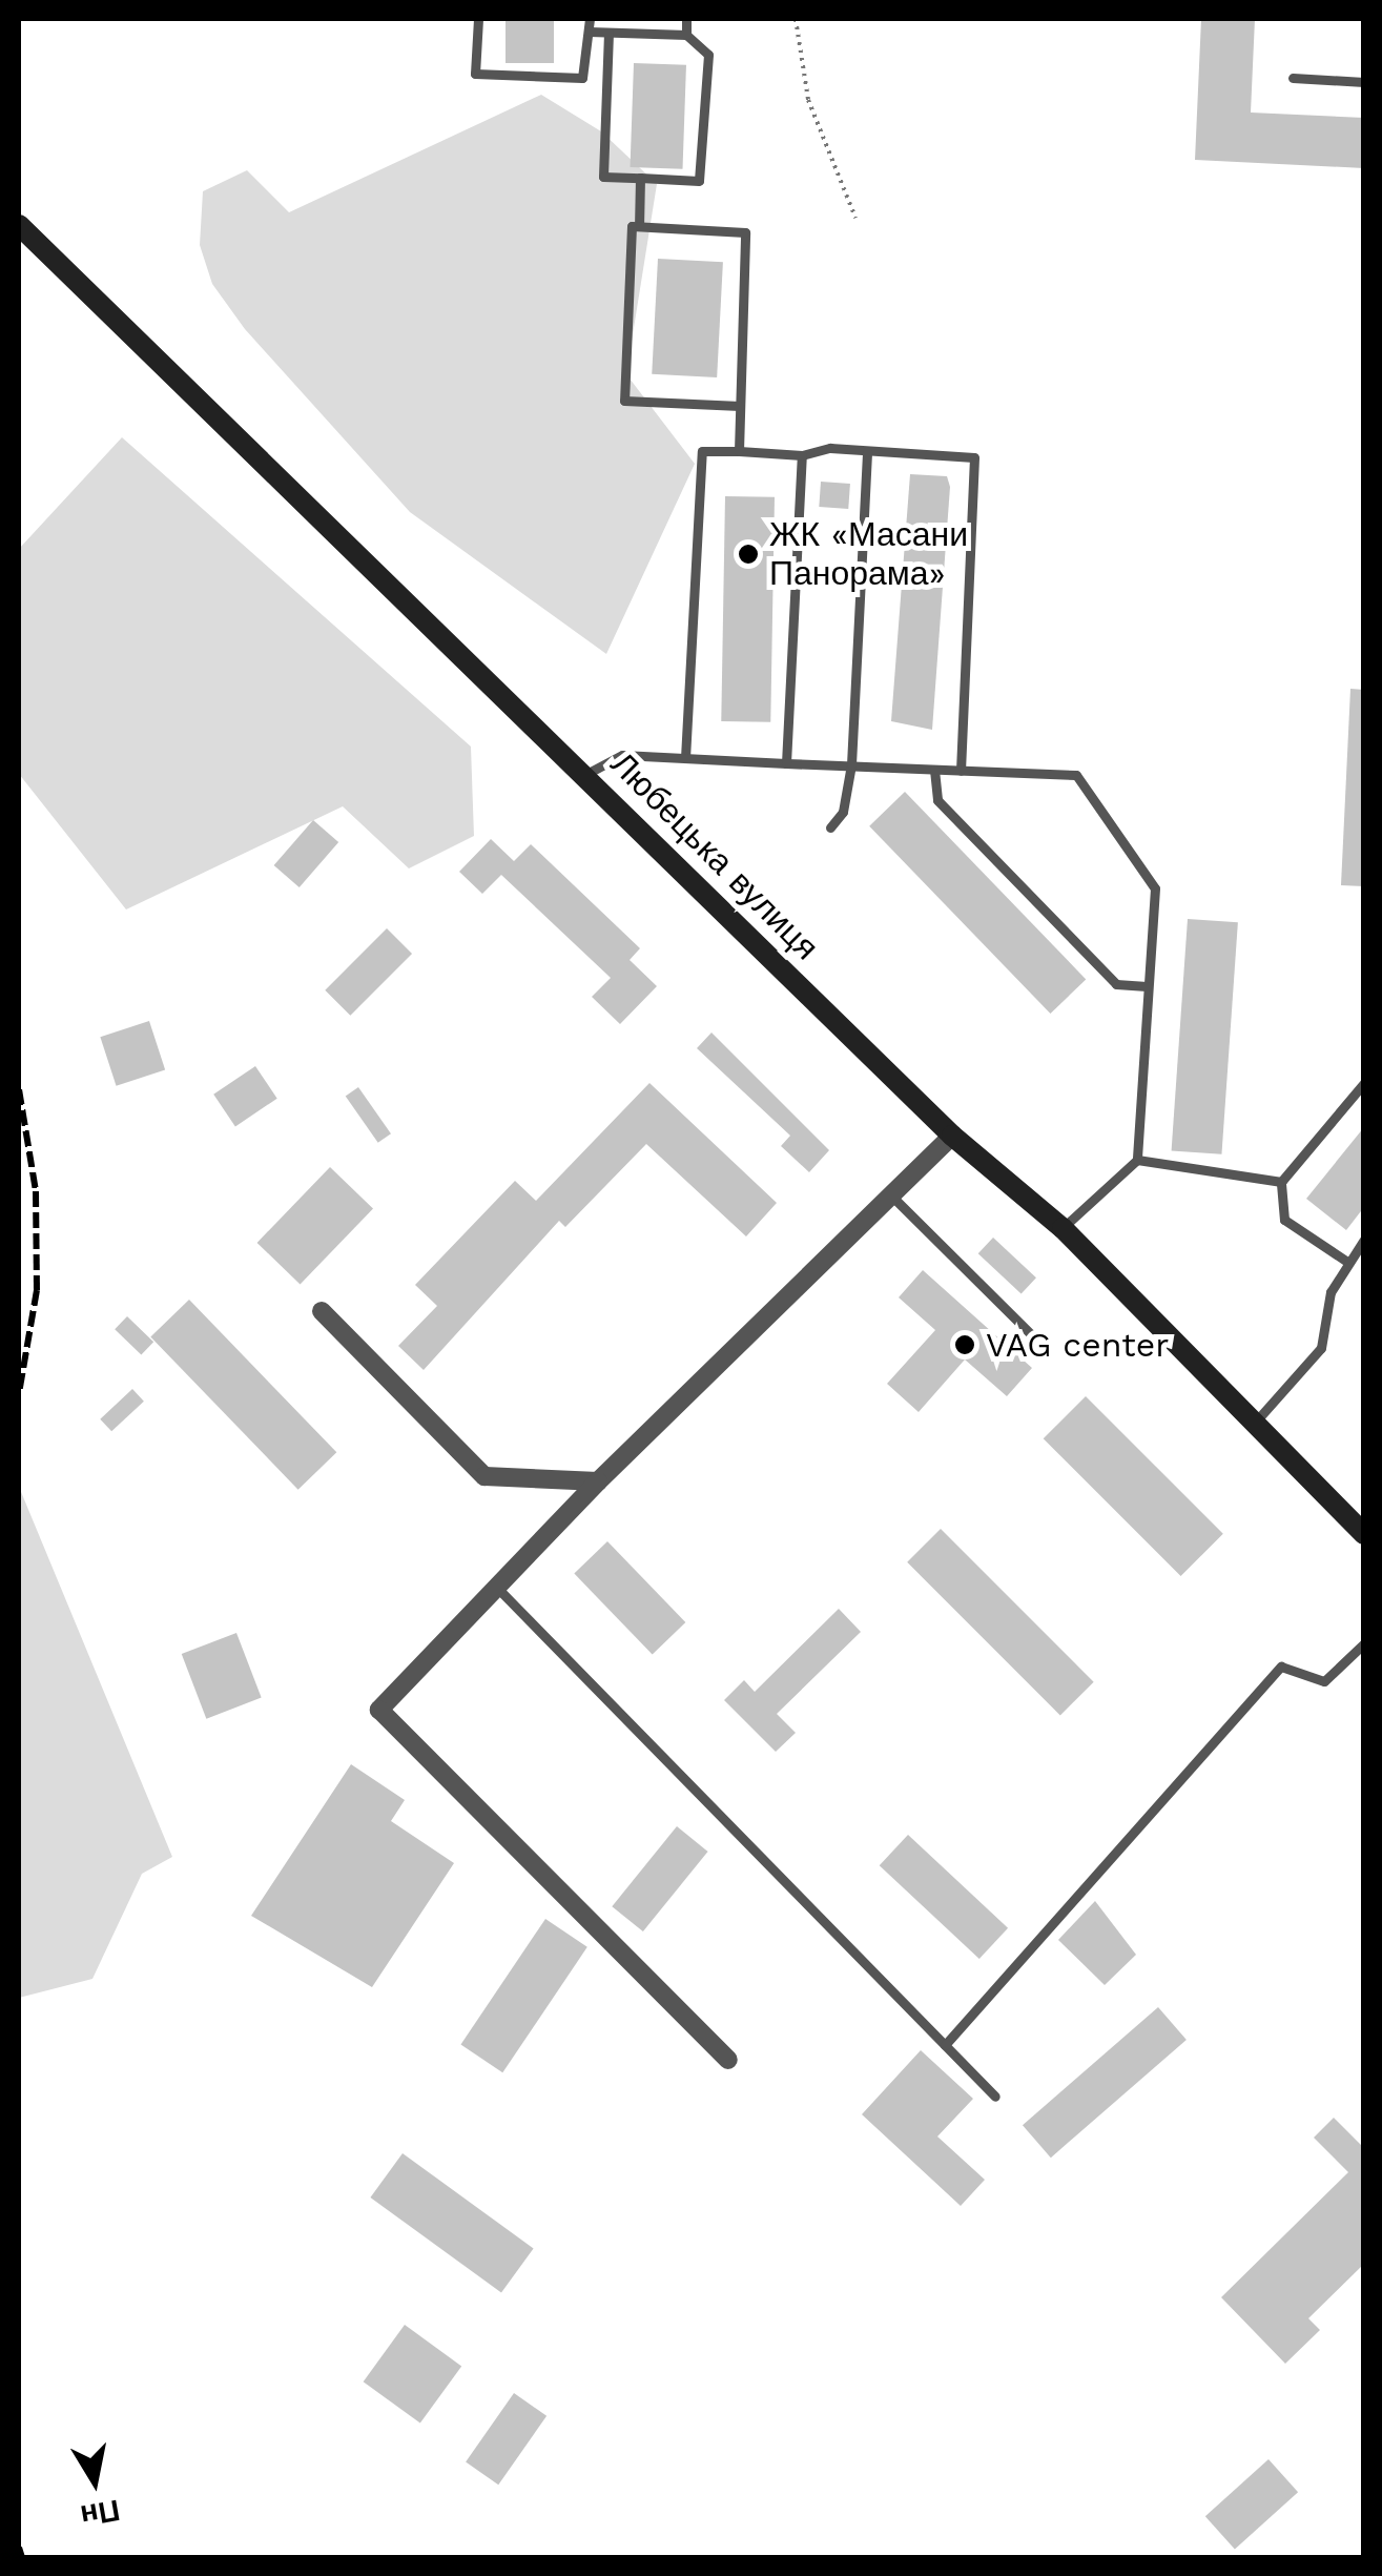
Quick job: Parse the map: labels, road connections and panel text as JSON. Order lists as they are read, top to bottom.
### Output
{
  "streets": {
    "main road": ["Любецька вулиця"]
  },
  "places": ["ЖК «Масани Панорама»", "VAG center"],
  "north": "bottom"
}
